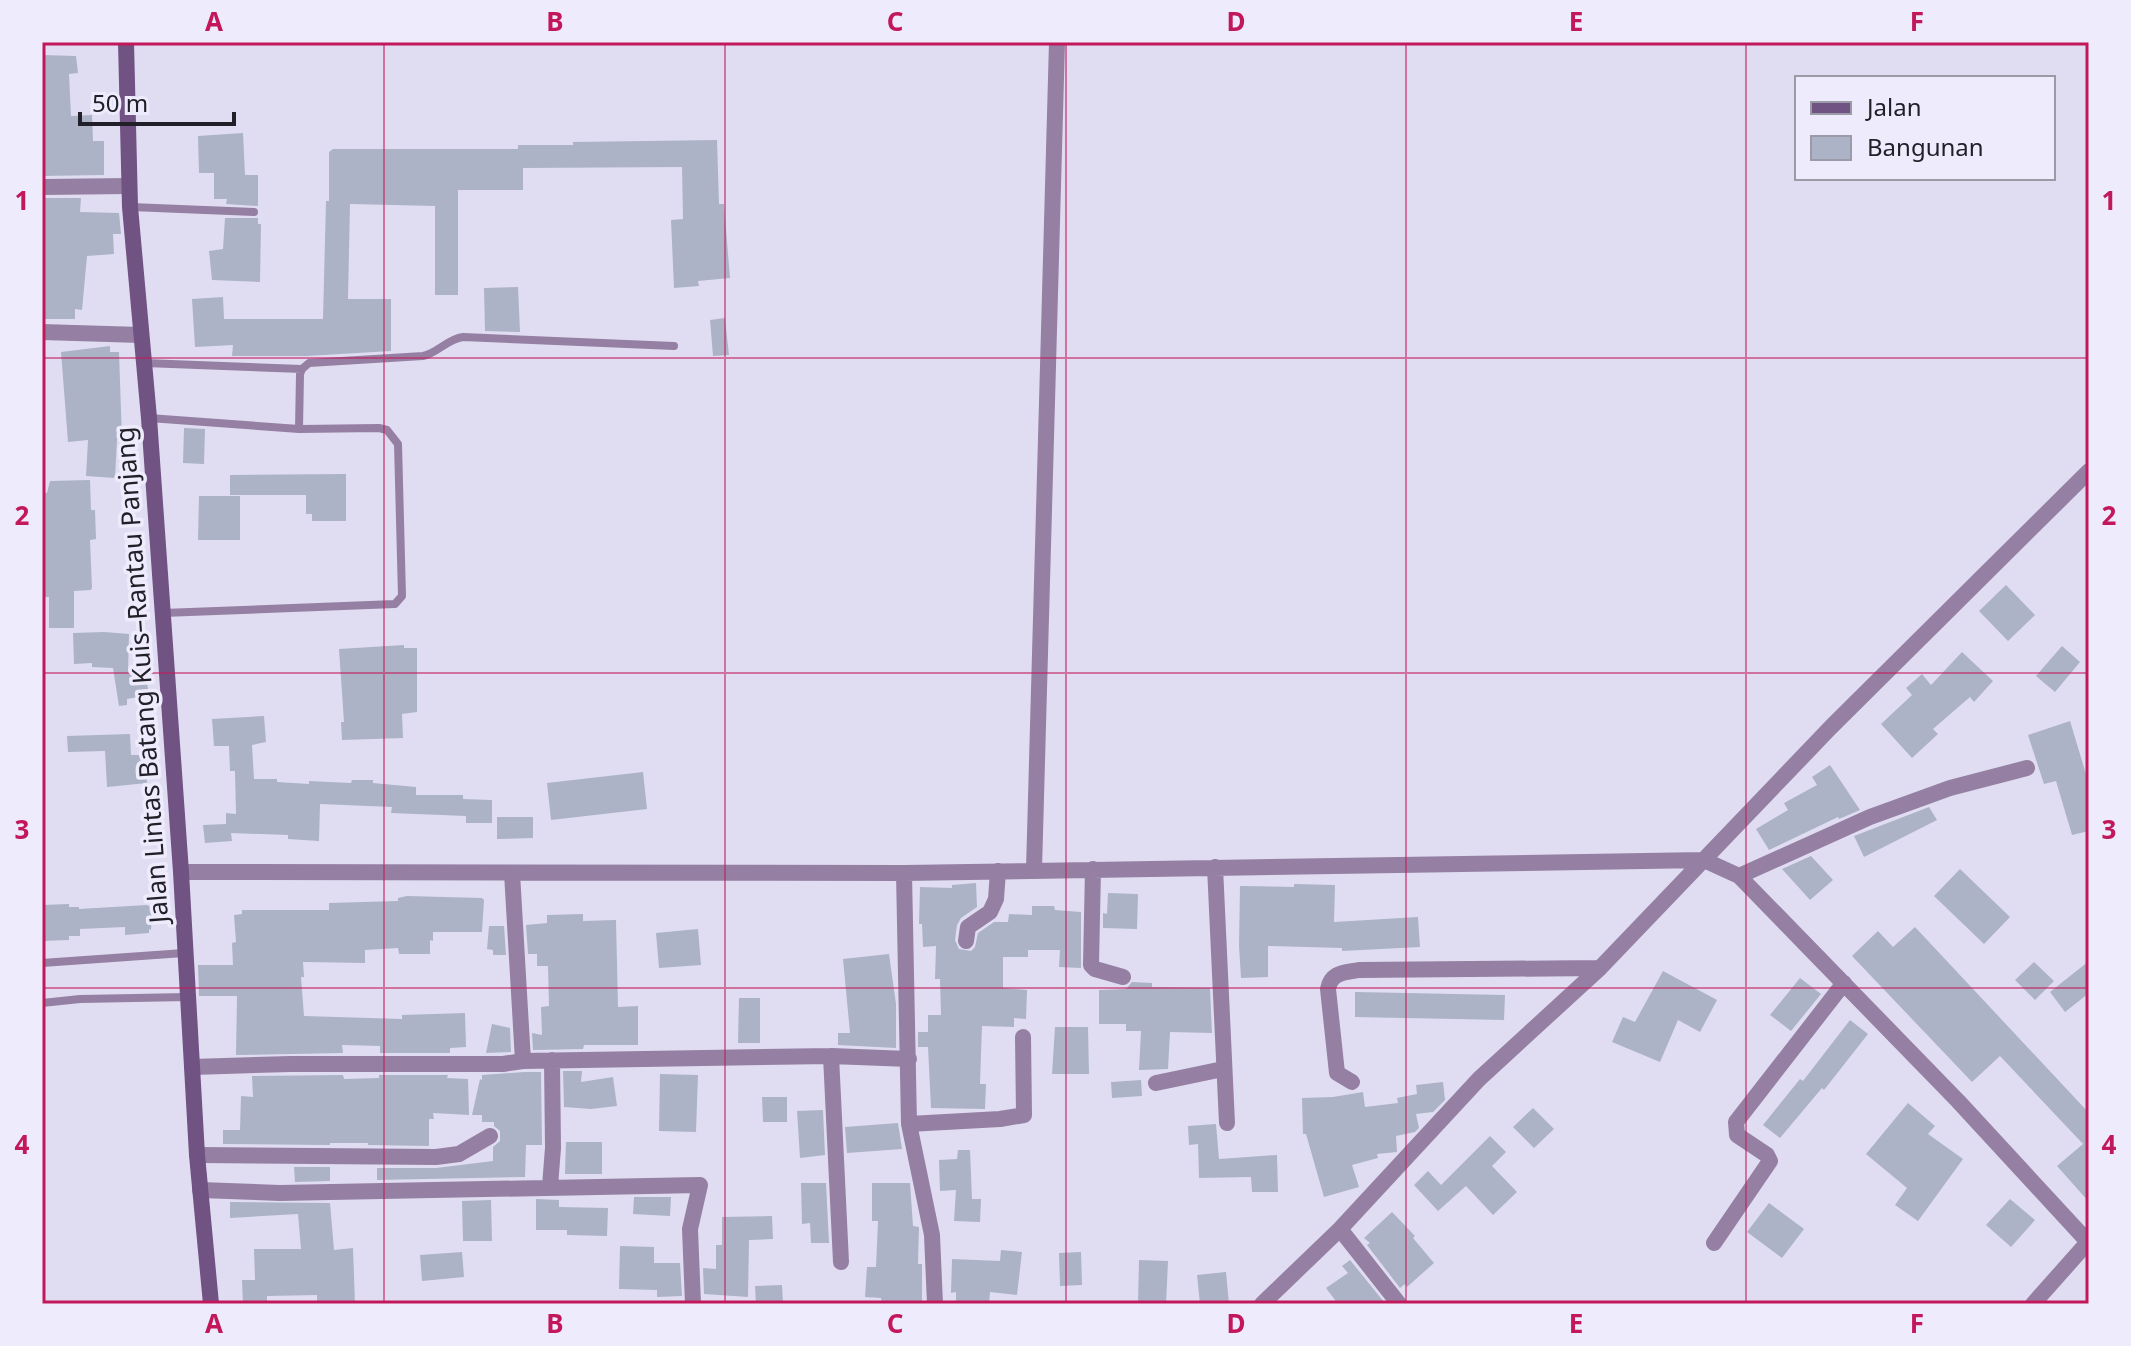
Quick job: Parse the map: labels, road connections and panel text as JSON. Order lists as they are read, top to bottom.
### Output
{
  "streets": {
    "main road": ["Jalan Lintas Batang Kuis–Rantau Panjang"]
  },
  "legend": ["Jalan", "Bangunan"],
  "scale_bar": "50 m",
  "grid": {
    "columns": [
      "A",
      "B",
      "C",
      "D",
      "E",
      "F"
    ],
    "rows": [
      "1",
      "2",
      "3",
      "4"
    ]
  }
}
